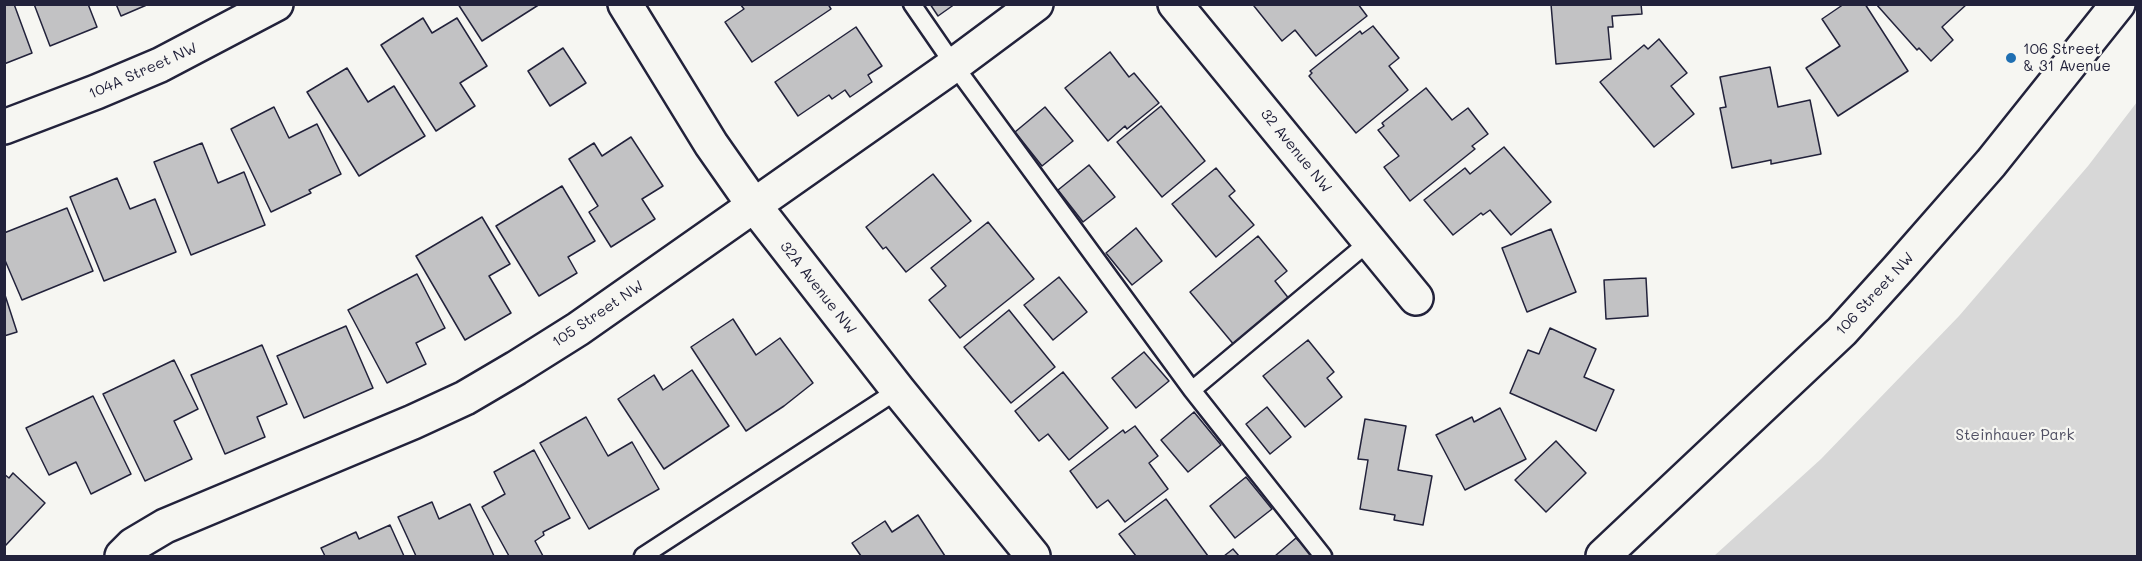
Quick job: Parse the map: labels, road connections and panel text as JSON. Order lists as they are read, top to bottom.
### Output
{
  "streets": {
    "street": [
      "104A Street NW",
      "32 Avenue NW",
      "32A Avenue NW",
      "106 Street NW",
      "105 Street NW"
    ]
  },
  "crossings": [
    ["32A Avenue NW", "105 Street NW"]
  ],
  "parks": ["Steinhauer Park"],
  "places": ["106 Street & 31 Avenue"]
}
